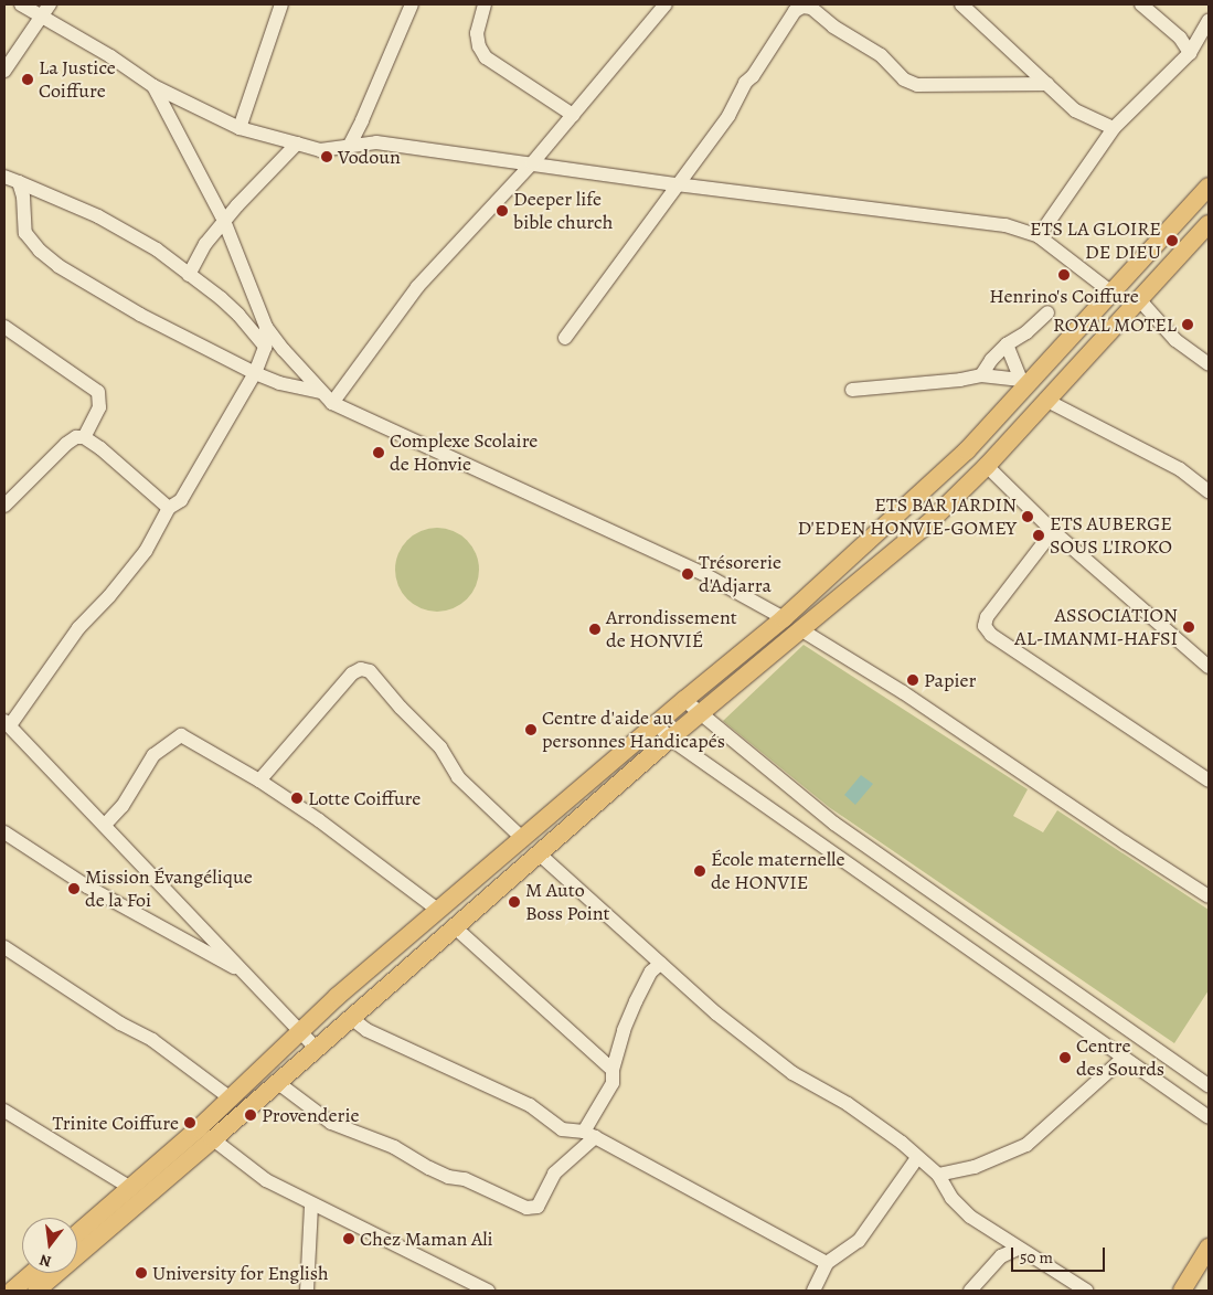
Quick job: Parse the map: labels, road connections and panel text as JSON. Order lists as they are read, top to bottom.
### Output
{
  "places": [
    "La Justice Coiffure",
    "Vodoun",
    "Deeper life bible church",
    "ETS LA GLOIRE DE DIEU",
    "Henrino's Coiffure",
    "ROYAL MOTEL",
    "Complexe Scolaire de Honvie",
    "ETS BAR JARDIN D'EDEN HONVIE-GOMEY",
    "ETS AUBERGE SOUS L'IROKO",
    "Trésorerie d'Adjarra",
    "ASSOCIATION AL-IMANMI-HAFSI",
    "Arrondissement de HONVIÉ",
    "Papier",
    "Centre d'aide au personnes Handicapés",
    "Lotte Coiffure",
    "École maternelle de HONVIE",
    "Mission Évangélique de la Foi",
    "M Auto Boss Point",
    "Centre des Sourds",
    "Provenderie",
    "Trinite Coiffure",
    "Chez Maman Ali",
    "University for English"
  ],
  "scale_bar": "50 m",
  "north": "bottom"
}
